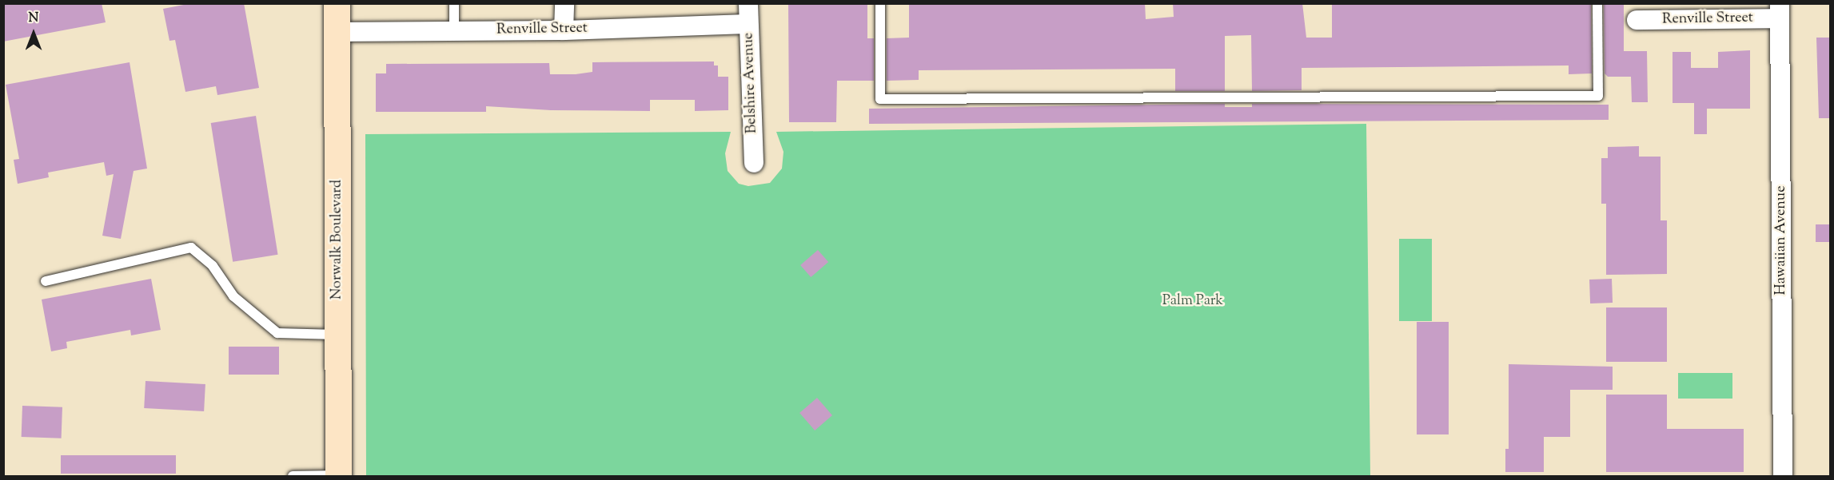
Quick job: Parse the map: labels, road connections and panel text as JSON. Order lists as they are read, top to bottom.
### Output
{
  "streets": {
    "main road": ["Norwalk Boulevard"],
    "street": ["Renville Street", "Belshire Avenue", "Hawaiian Avenue"]
  },
  "crossings": [
    ["Renville Street", "Belshire Avenue"],
    ["Renville Street", "Norwalk Boulevard"],
    ["Renville Street", "Hawaiian Avenue"]
  ],
  "parks": ["Palm Park"],
  "north": "top"
}
